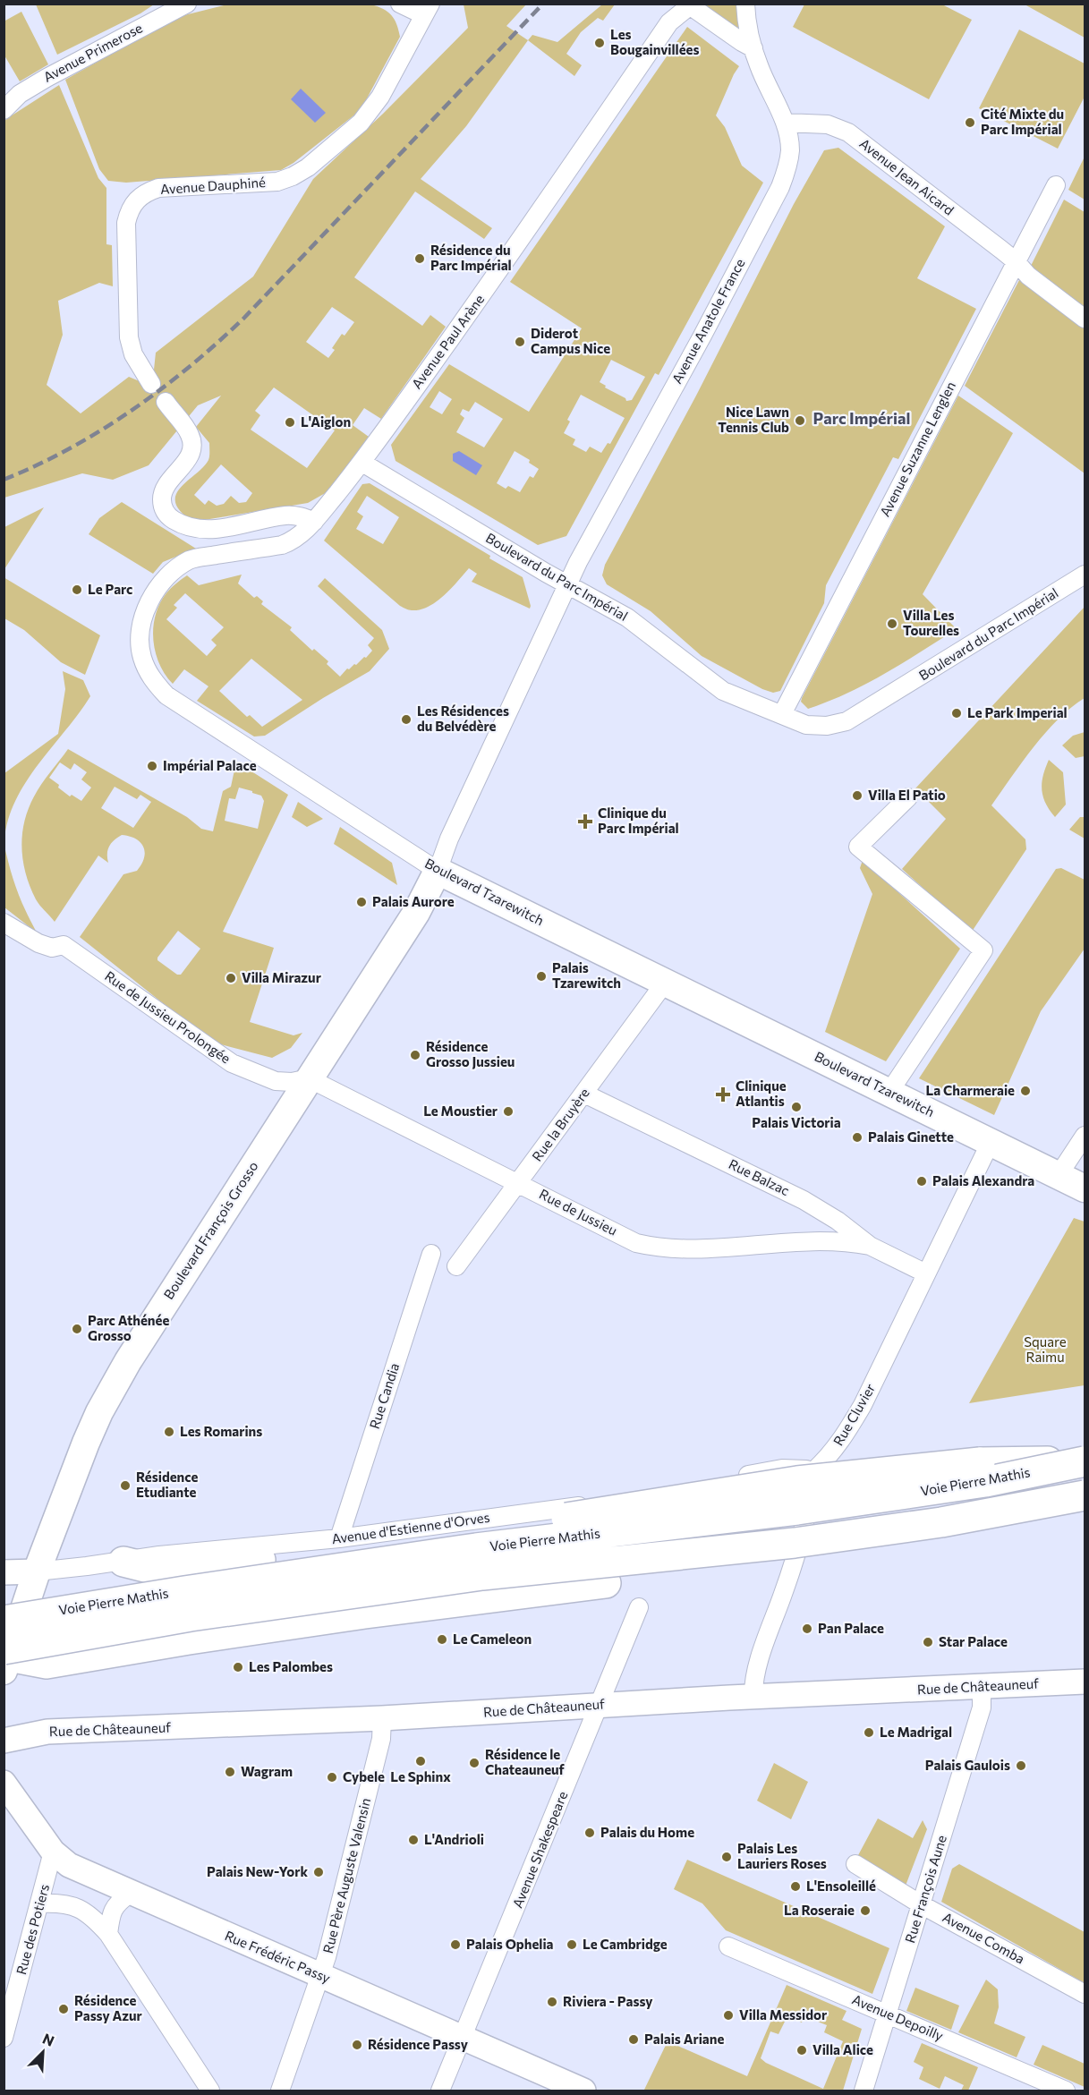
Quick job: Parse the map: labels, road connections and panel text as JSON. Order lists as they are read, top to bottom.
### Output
{
  "streets": {
    "highway": ["Voie Pierre Mathis"],
    "main road": ["Boulevard Tzarewitch", "Boulevard François Grosso"],
    "street": [
      "Avenue Primerose",
      "Avenue Jean Aicard",
      "Avenue Dauphiné",
      "Avenue Anatole France",
      "Avenue Paul Arène",
      "Avenue Suzanne Lenglen",
      "Boulevard du Parc Impérial",
      "Rue de Jussieu Prolongée",
      "Rue la Bruyère",
      "Rue Balzac",
      "Rue de Jussieu",
      "Rue Candia",
      "Rue Cluvier",
      "Avenue d'Estienne d'Orves",
      "Rue de Châteauneuf",
      "Avenue Shakespeare",
      "Rue Père Auguste Valensin",
      "Rue François Aune",
      "Rue des Potiers",
      "Avenue Comba",
      "Rue Frédéric Passy",
      "Avenue Depoilly"
    ]
  },
  "crossings": [
    ["Avenue Jean Aicard", "Avenue Anatole France"],
    ["Avenue Jean Aicard", "Avenue Suzanne Lenglen"],
    ["Avenue Anatole France", "Boulevard du Parc Impérial"],
    ["Avenue Anatole France", "Boulevard Tzarewitch"],
    ["Avenue Anatole France", "Boulevard François Grosso"],
    ["Avenue Paul Arène", "Boulevard du Parc Impérial"],
    ["Avenue Paul Arène", "Boulevard Tzarewitch"],
    ["Avenue Suzanne Lenglen", "Boulevard du Parc Impérial"],
    ["Boulevard Tzarewitch", "Rue la Bruyère"],
    ["Boulevard Tzarewitch", "Boulevard François Grosso"],
    ["Boulevard Tzarewitch", "Rue Cluvier"],
    ["Rue de Jussieu Prolongée", "Rue de Jussieu"],
    ["Rue de Jussieu Prolongée", "Boulevard François Grosso"],
    ["Rue la Bruyère", "Rue Balzac"],
    ["Rue la Bruyère", "Rue de Jussieu"],
    ["Rue Balzac", "Rue de Jussieu"],
    ["Rue Balzac", "Rue Cluvier"],
    ["Rue de Jussieu", "Boulevard François Grosso"],
    ["Boulevard François Grosso", "Voie Pierre Mathis"],
    ["Boulevard François Grosso", "Avenue d'Estienne d'Orves"],
    ["Rue Candia", "Avenue d'Estienne d'Orves"],
    ["Rue Cluvier", "Avenue d'Estienne d'Orves"],
    ["Rue de Châteauneuf", "Avenue Shakespeare"],
    ["Rue de Châteauneuf", "Rue Père Auguste Valensin"],
    ["Rue de Châteauneuf", "Rue François Aune"],
    ["Avenue Shakespeare", "Rue Frédéric Passy"],
    ["Rue Père Auguste Valensin", "Rue Frédéric Passy"],
    ["Rue François Aune", "Avenue Comba"],
    ["Rue François Aune", "Avenue Depoilly"],
    ["Rue des Potiers", "Rue Frédéric Passy"]
  ],
  "districts": ["Parc Impérial"],
  "parks": ["Square Raimu"],
  "places": {
    "other": [
      "Les Bougainvillées",
      "Cité Mixte du Parc Impérial",
      "Résidence du Parc Impérial",
      "Diderot Campus Nice",
      "Nice Lawn Tennis Club",
      "L'Aiglon",
      "Le Parc",
      "Villa Les Tourelles",
      "Le Park Imperial",
      "Les Résidences du Belvédère",
      "Impérial Palace",
      "Villa El Patio",
      "Palais Aurore",
      "Palais Tzarewitch",
      "Villa Mirazur",
      "Résidence Grosso Jussieu",
      "La Charmeraie",
      "Palais Victoria",
      "Le Moustier",
      "Palais Ginette",
      "Palais Alexandra",
      "Parc Athénée Grosso",
      "Les Romarins",
      "Résidence Etudiante",
      "Pan Palace",
      "Le Cameleon",
      "Star Palace",
      "Les Palombes",
      "Le Madrigal",
      "Le Sphinx",
      "Résidence le Chateauneuf",
      "Palais Gaulois",
      "Wagram",
      "Cybele",
      "Palais du Home",
      "L'Andrioli",
      "Palais Les Lauriers Roses",
      "Palais New-York",
      "L'Ensoleillé",
      "La Roseraie",
      "Palais Ophelia",
      "Le Cambridge",
      "Riviera - Passy",
      "Résidence Passy Azur",
      "Villa Messidor",
      "Palais Ariane",
      "Résidence Passy",
      "Villa Alice"
    ],
    "health": ["Clinique du Parc Impérial", "Clinique Atlantis"]
  },
  "north": "top right"
}
